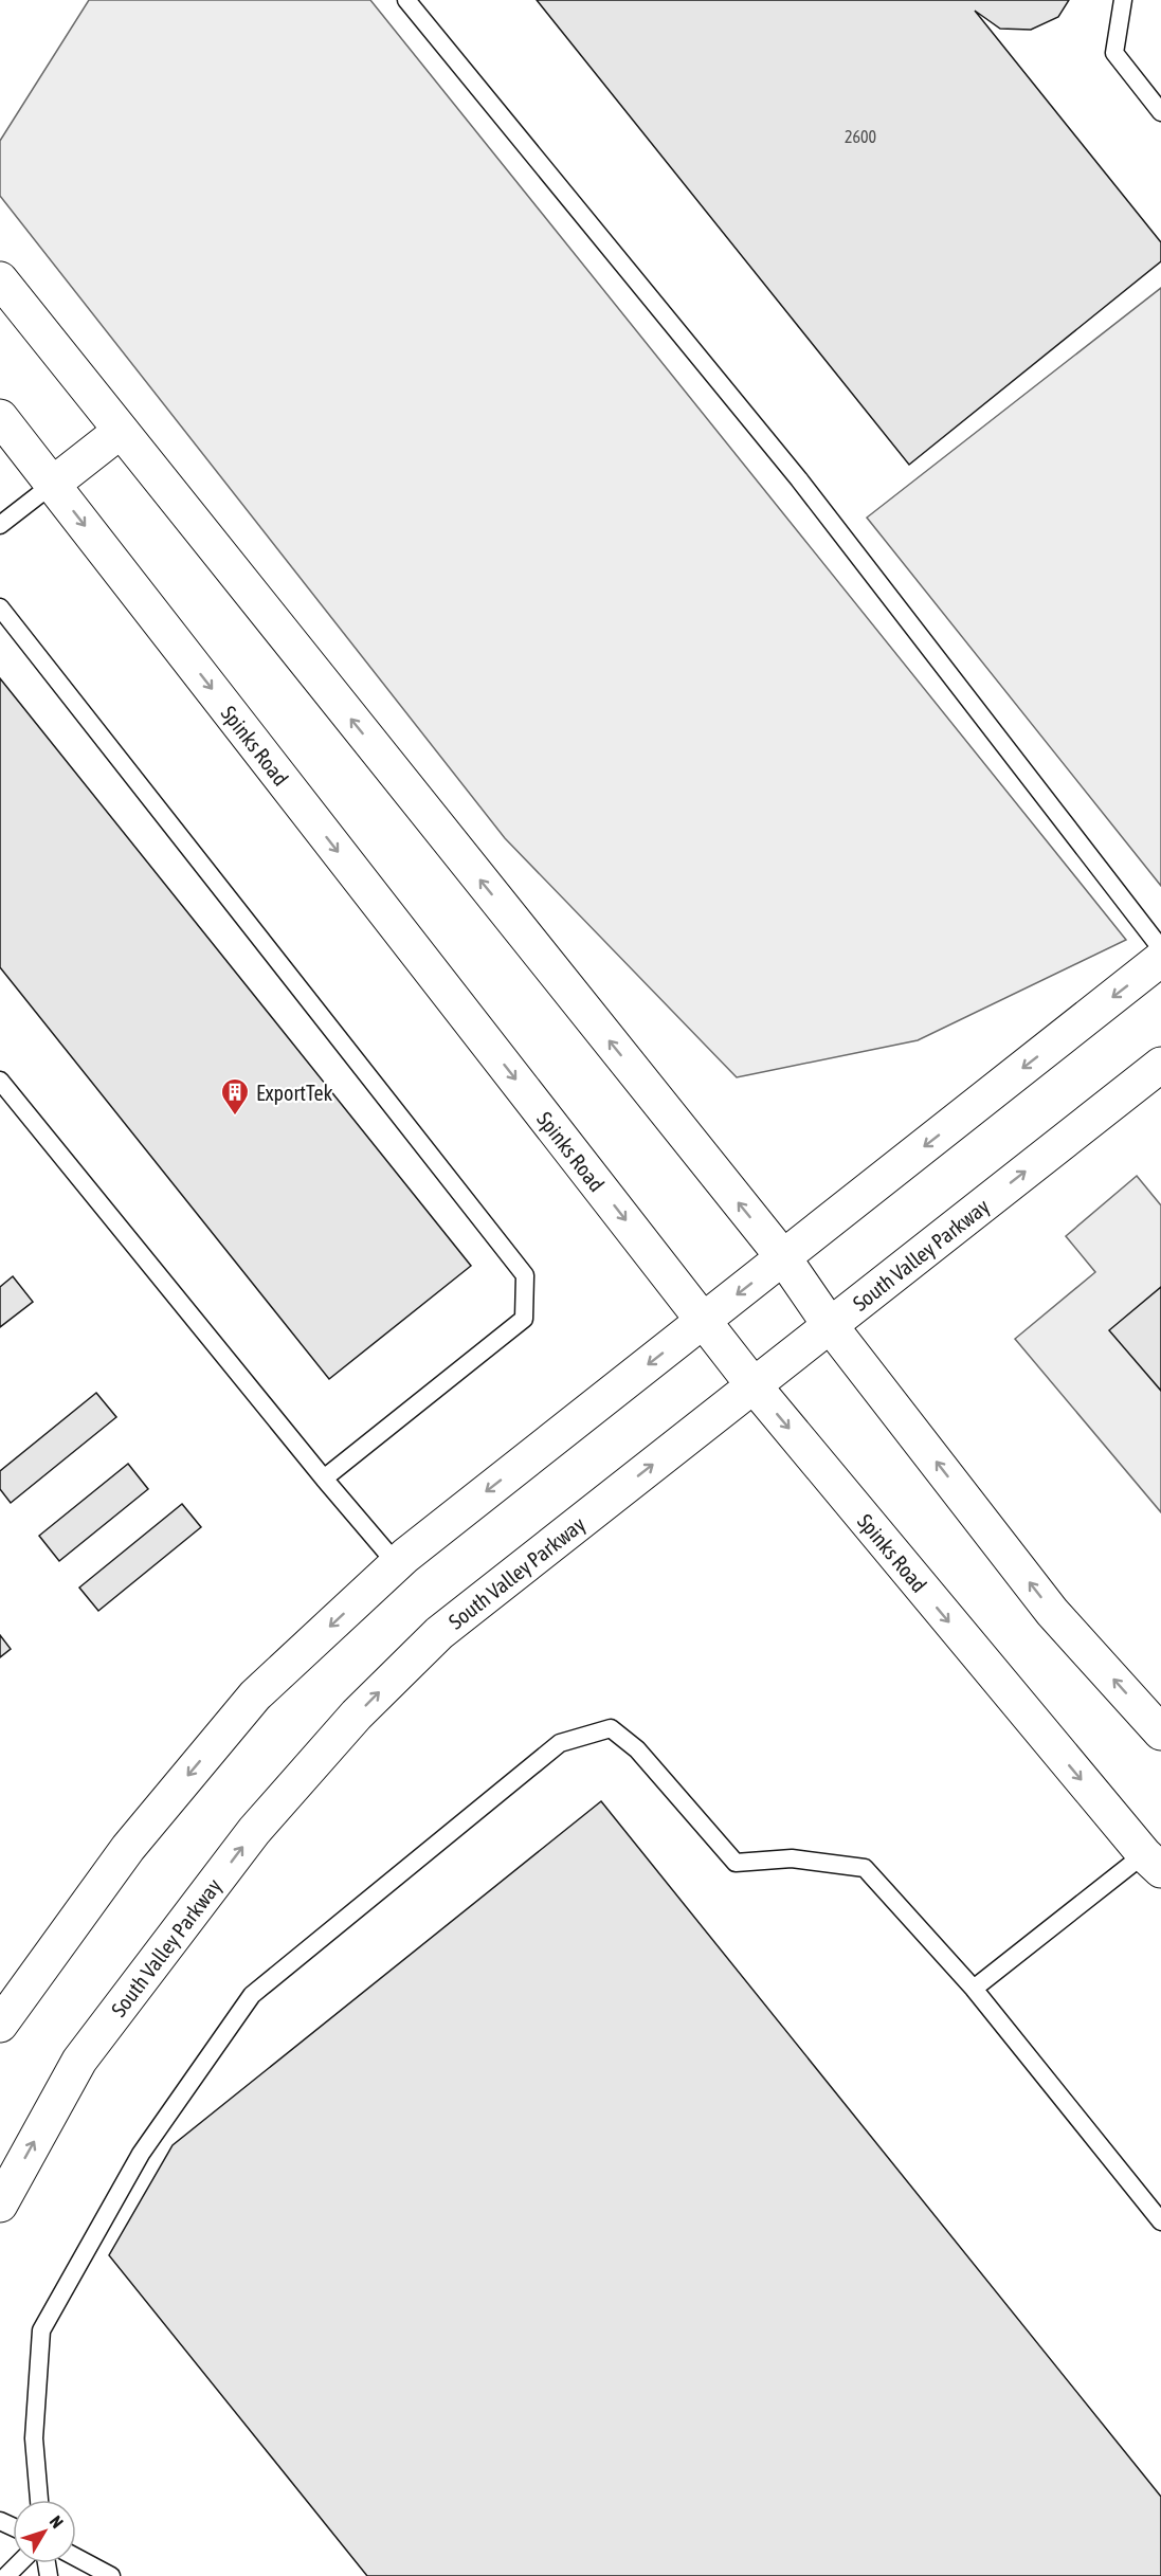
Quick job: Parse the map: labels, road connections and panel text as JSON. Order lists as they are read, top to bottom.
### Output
{
  "streets": {
    "main road": ["Spinks Road", "South Valley Parkway"]
  },
  "crossings": [
    ["Spinks Road", "South Valley Parkway"]
  ],
  "places": {
    "building": ["ExportTek"]
  },
  "house_numbers": ["2600"],
  "north": "top right"
}
